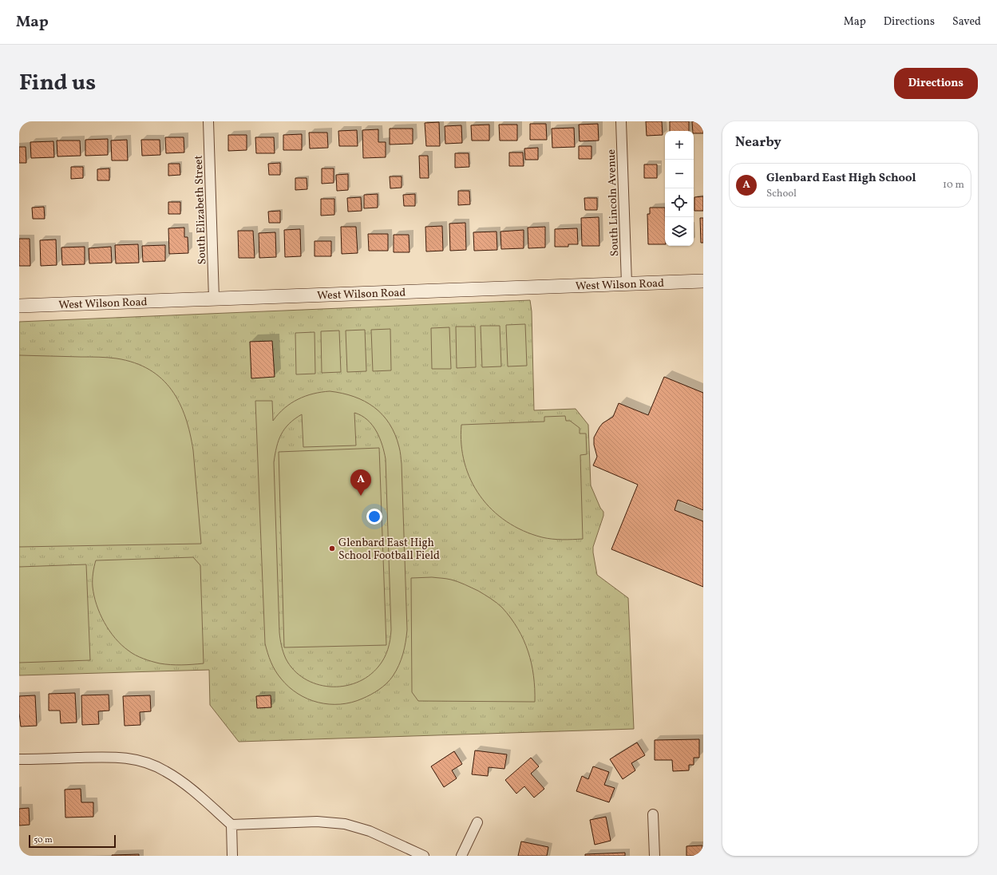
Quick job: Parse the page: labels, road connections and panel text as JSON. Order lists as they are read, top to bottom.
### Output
{
  "streets": {
    "street": ["South Lincoln Avenue", "South Elizabeth Street", "West Wilson Road"]
  },
  "crossings": [
    ["South Lincoln Avenue", "West Wilson Road"],
    ["South Elizabeth Street", "West Wilson Road"]
  ],
  "places": ["Glenbard East High School Football Field"],
  "scale_bar": "50 m",
  "page": {
    "header": "Map",
    "nav": ["Map", "Directions", "Saved"],
    "title": "Find us",
    "buttons": "Directions",
    "heading": "Nearby",
    "map_buttons": ["+", "−"],
    "list": [
      {
        "mark": "A",
        "name": "Glenbard East High School",
        "note": "School",
        "value": "10 m"
      }
    ],
    "pins": "A",
    "scale": "50 m"
  }
}
